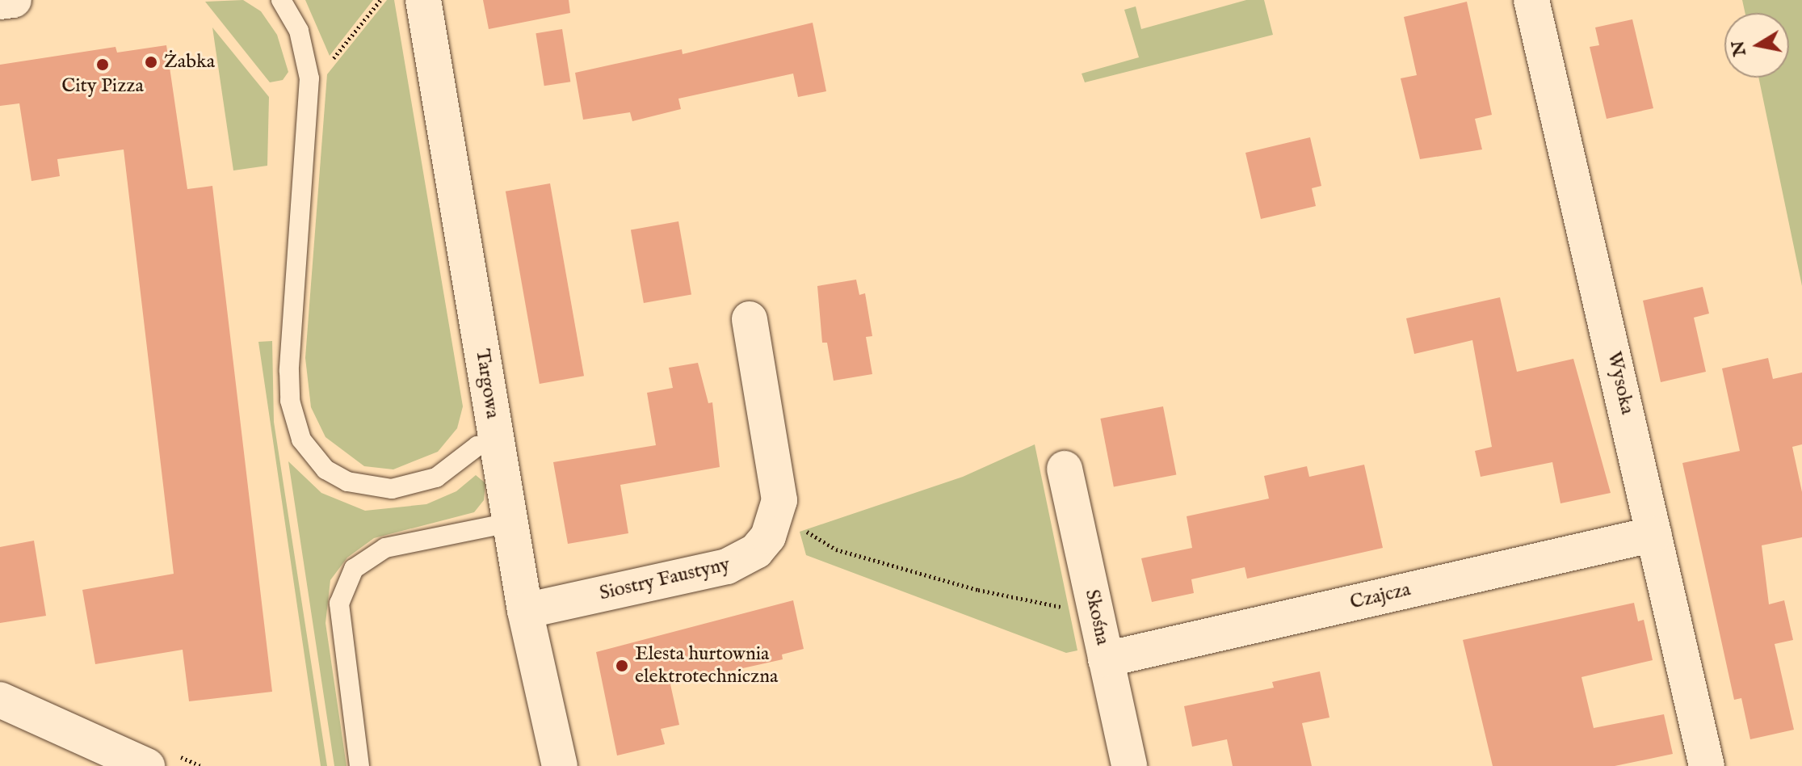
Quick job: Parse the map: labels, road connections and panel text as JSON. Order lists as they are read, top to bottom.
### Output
{
  "streets": {
    "street": [
      "Wysoka",
      "Targowa",
      "Siostry Faustyny",
      "Czajcza",
      "Skośna"
    ]
  },
  "crossings": [
    ["Wysoka", "Czajcza"],
    ["Targowa", "Siostry Faustyny"],
    ["Czajcza", "Skośna"]
  ],
  "places": ["Żabka", "City Pizza", "Elesta hurtownia elektrotechniczna"],
  "north": "left"
}
